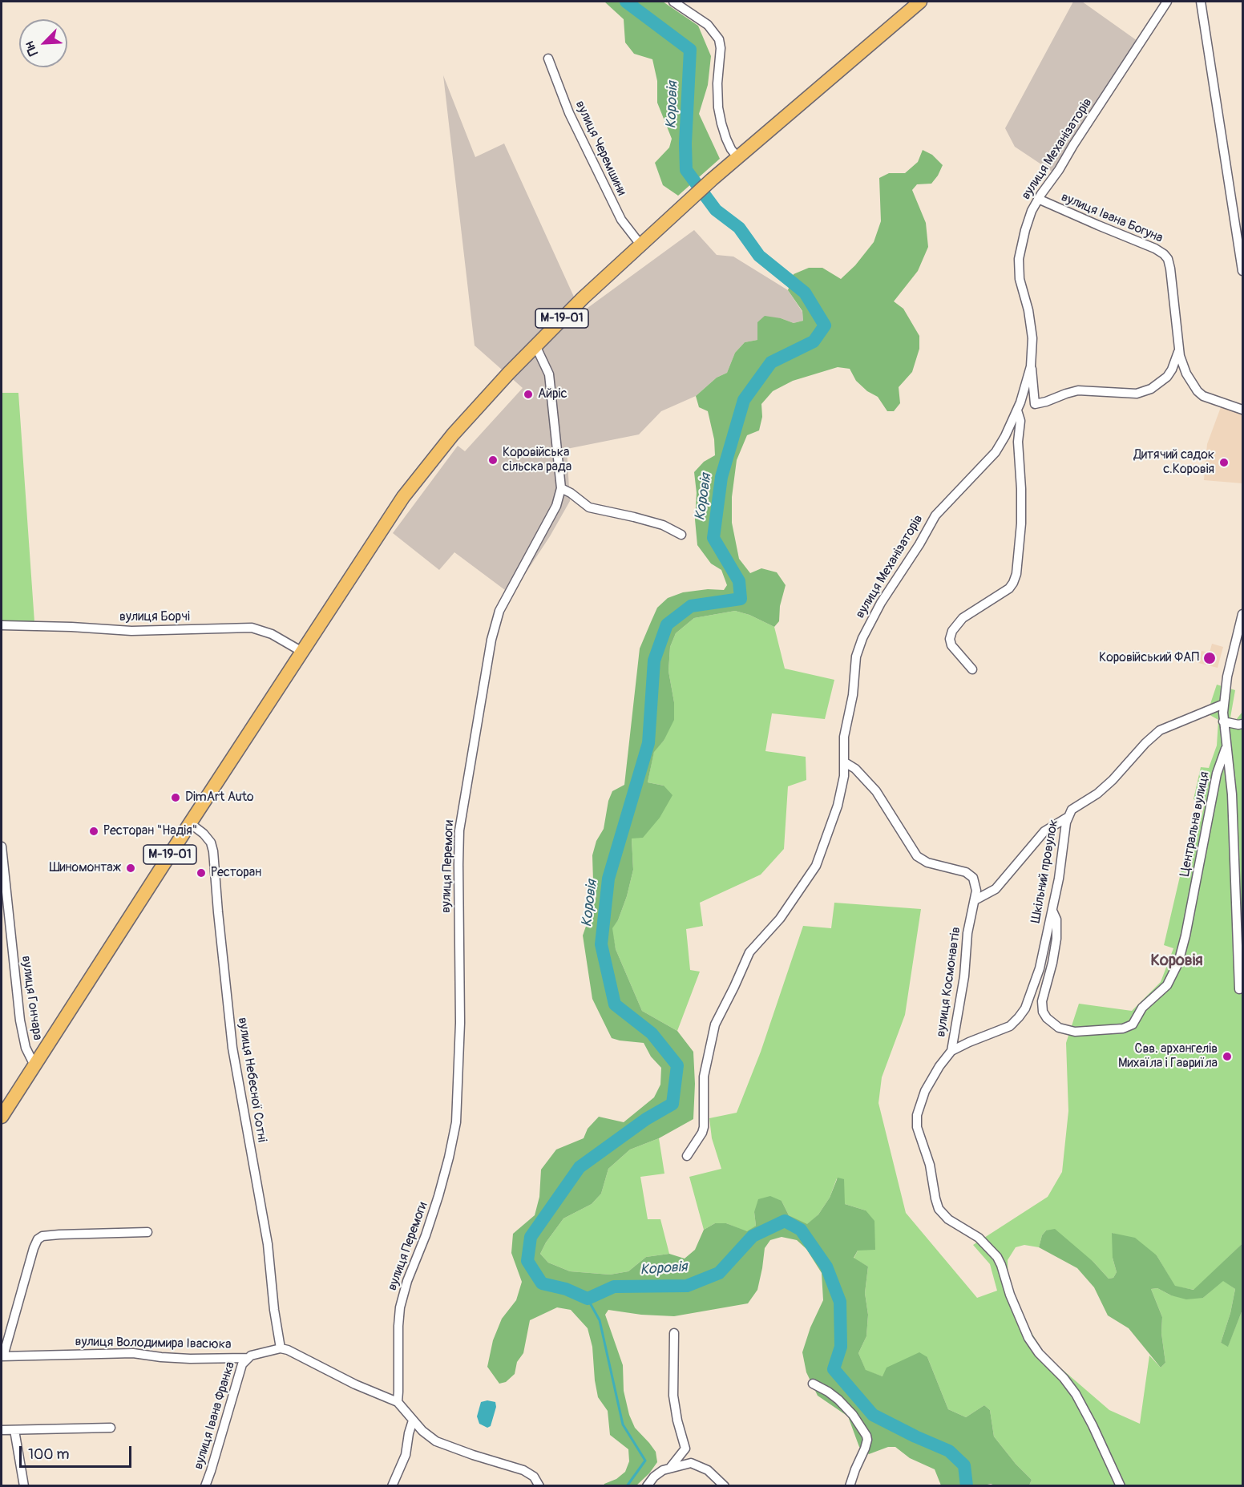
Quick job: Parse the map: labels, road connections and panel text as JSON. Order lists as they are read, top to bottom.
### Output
{
  "streets": {
    "main road": ["М-19-01"],
    "street": [
      "вулиця Черемшини",
      "вулиця Механізаторів",
      "вулиця Івана Богуна",
      "вулиця Борчі",
      "Центральна вулиця",
      "вулиця Перемоги",
      "Шкільний провулок",
      "вулиця Космонавтів",
      "вулиця Гончара",
      "вулиця Небесної Сотні",
      "вулиця Володимира Івасюка",
      "вулиця Івана Франка"
    ]
  },
  "crossings": [
    ["вулиця Черемшини", "М-19-01"],
    ["вулиця Механізаторів", "вулиця Івана Богуна"],
    ["вулиця Механізаторів", "вулиця Космонавтів"],
    ["М-19-01", "вулиця Борчі"],
    ["М-19-01", "вулиця Перемоги"],
    ["М-19-01", "вулиця Гончара"],
    ["М-19-01", "вулиця Небесної Сотні"],
    ["Центральна вулиця", "Шкільний провулок"],
    ["Шкільний провулок", "вулиця Космонавтів"],
    ["вулиця Небесної Сотні", "вулиця Володимира Івасюка"],
    ["вулиця Володимира Івасюка", "вулиця Івана Франка"]
  ],
  "districts": ["Коровія"],
  "water": ["Коровія"],
  "places": [
    "Айріс",
    "Коровійська сільска рада",
    "Дитячий садок с.Коровія",
    "Коровійський ФАП",
    "DimArt Auto",
    "Ресторан \"Надія\"",
    "Шиномонтаж",
    "Ресторан",
    "Свв. архангелів Михаїла і Гавриїла"
  ],
  "scale_bar": "100 m",
  "north": "bottom left"
}
